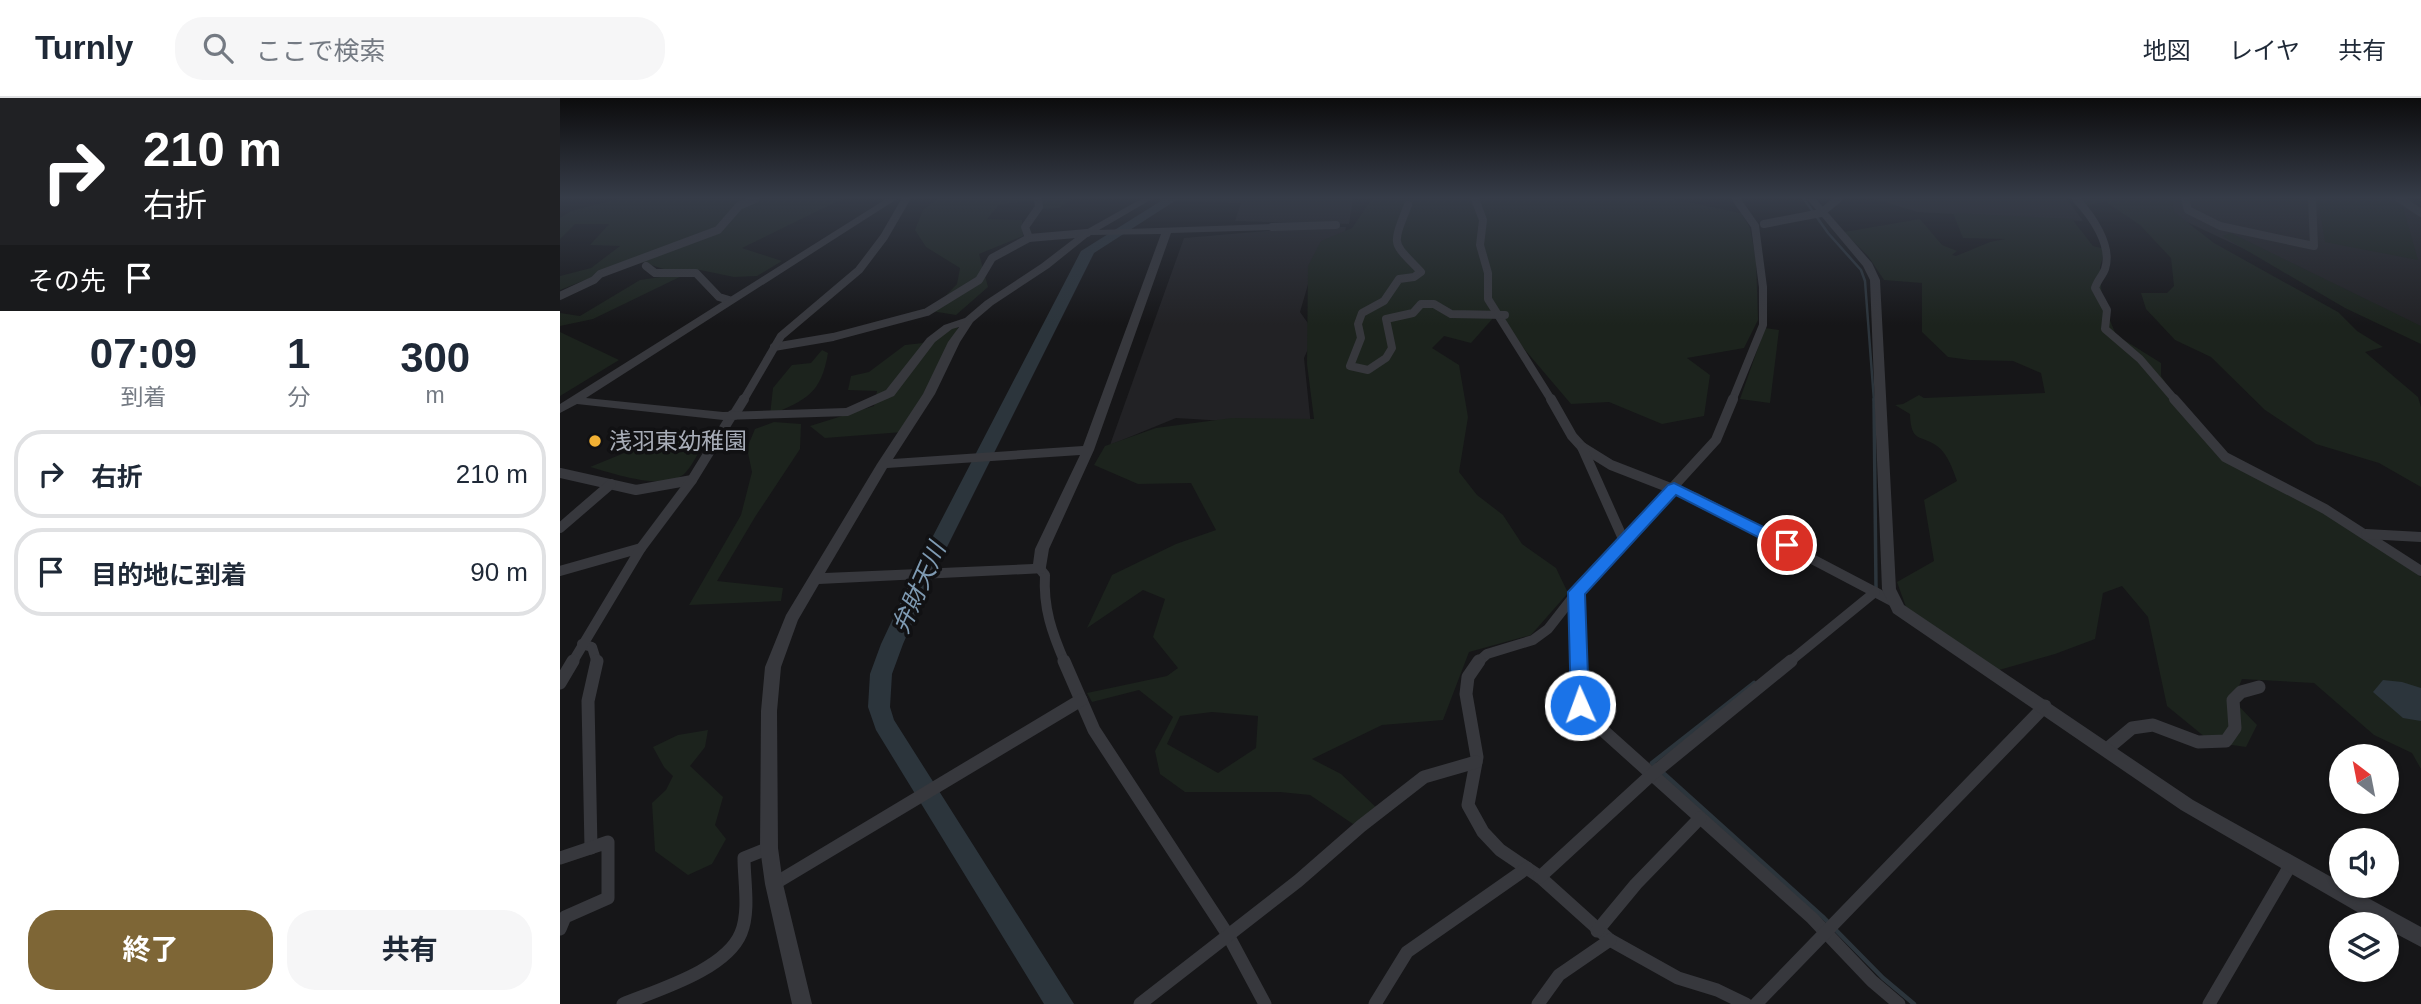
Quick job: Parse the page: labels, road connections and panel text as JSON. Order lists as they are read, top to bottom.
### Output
{
  "water": ["弁財天川"],
  "places": ["浅羽東幼稚園"],
  "north": "top left",
  "page": {
    "header": "Turnly",
    "search": "ここで検索",
    "nav": ["地図", "レイヤ", "共有"],
    "turn": ["210 m", "右折"],
    "then": "その先",
    "eta": [
      "07:09",
      "到着",
      "1",
      "分",
      "300",
      "m"
    ],
    "list": [
      {
        "name": "右折",
        "value": "210 m"
      },
      {
        "name": "目的地に到着",
        "value": "90 m"
      }
    ],
    "buttons": ["終了", "共有"]
  }
}
